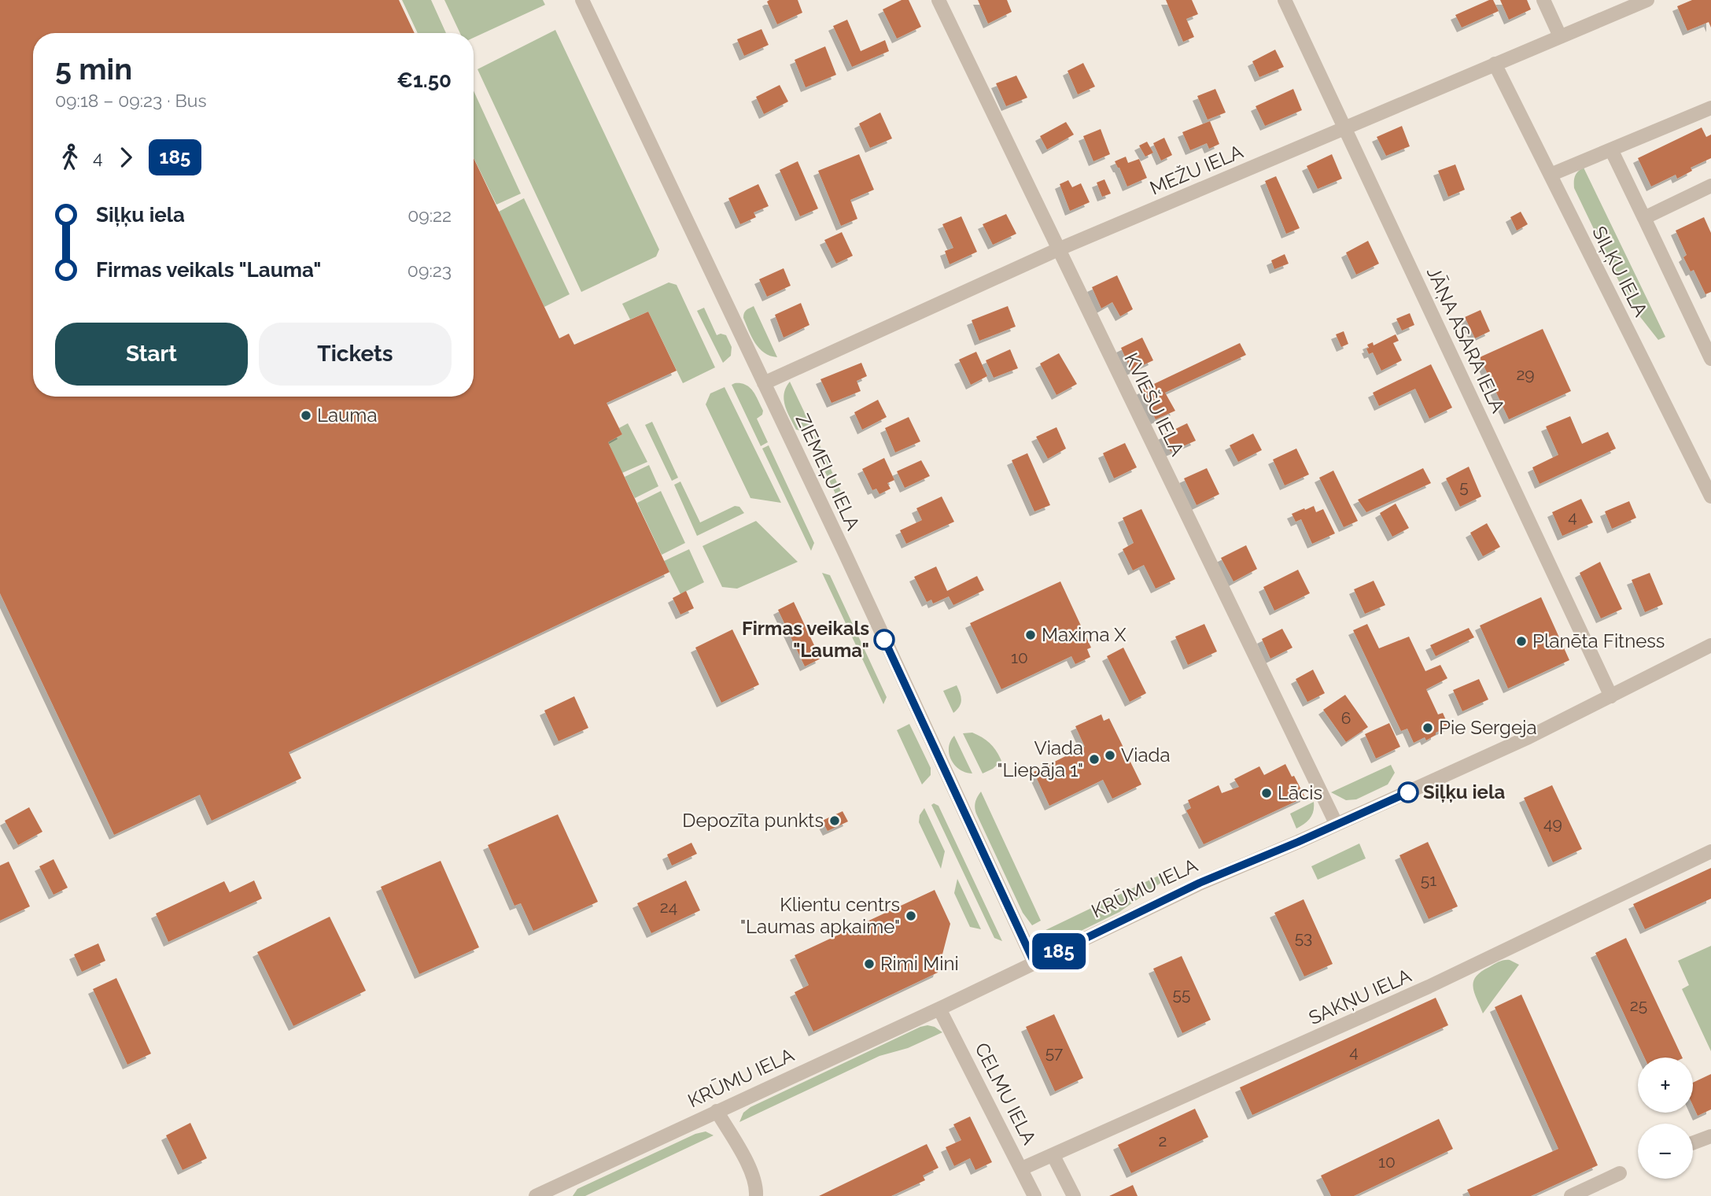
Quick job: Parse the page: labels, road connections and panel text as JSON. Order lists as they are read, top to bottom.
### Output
{
  "streets": {
    "street": [
      "MEŽU IELA",
      "SIĻĶU IELA",
      "JĀŅA ASARA IELA",
      "KVIEŠU IELA",
      "ZIEMEĻU IELA",
      "KRŪMU IELA",
      "SAKŅU IELA",
      "CELMU IELA"
    ]
  },
  "crossings": [
    ["MEŽU IELA", "SIĻĶU IELA"],
    ["MEŽU IELA", "JĀŅA ASARA IELA"],
    ["MEŽU IELA", "KVIEŠU IELA"],
    ["MEŽU IELA", "ZIEMEĻU IELA"],
    ["JĀŅA ASARA IELA", "KRŪMU IELA"],
    ["KVIEŠU IELA", "KRŪMU IELA"],
    ["ZIEMEĻU IELA", "KRŪMU IELA"],
    ["KRŪMU IELA", "CELMU IELA"],
    ["SAKŅU IELA", "CELMU IELA"]
  ],
  "places": [
    "Lauma",
    "Maxima X",
    "Firmas veikals \"Lauma\"",
    "Planēta Fitness",
    "Pie Sergeja",
    "Viada",
    "Viada \"Liepāja 1\"",
    "Siļķu iela",
    "Lācis",
    "Depozīta punkts",
    "Klientu centrs \"Laumas apkaime\"",
    "Rimi Mini"
  ],
  "lines": ["bus line 185"],
  "house_numbers": [
    "29",
    "5",
    "4",
    "10",
    "6",
    "49",
    "51",
    "24",
    "53",
    "55",
    "25",
    "4",
    "57",
    "2",
    "10"
  ],
  "page": {
    "on_map": "185",
    "heading": ["5 min", "09:18 – 09:23 · Bus", "€1.50"],
    "legs": ["4", "185"],
    "list": [
      {
        "name": "Siļķu iela",
        "value": "09:22"
      },
      {
        "name": "Firmas veikals \"Lauma\"",
        "value": "09:23"
      }
    ],
    "buttons": ["Start", "Tickets"],
    "map_buttons": ["+", "−"]
  }
}
